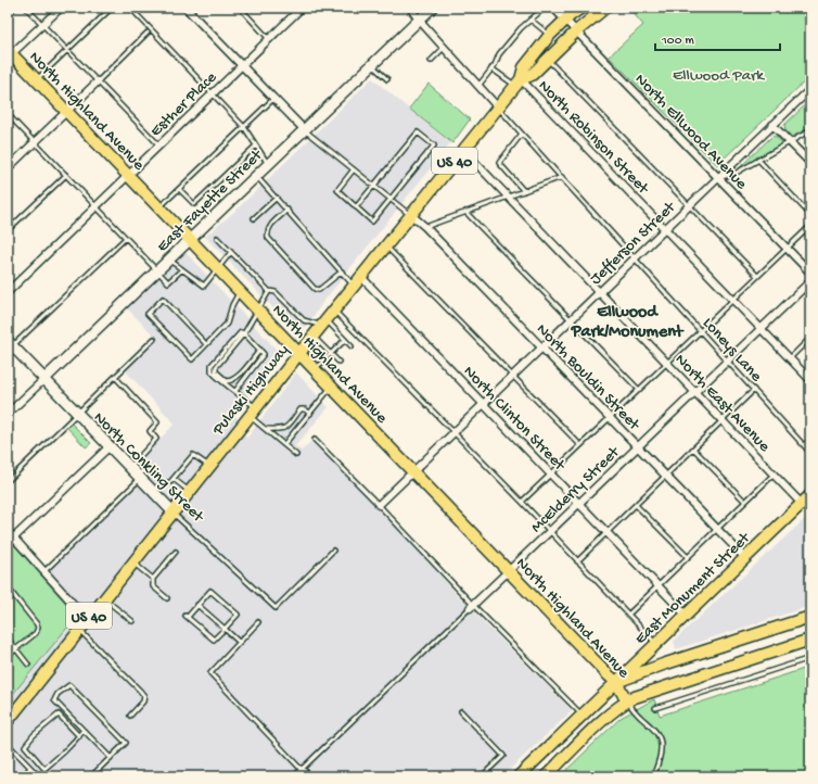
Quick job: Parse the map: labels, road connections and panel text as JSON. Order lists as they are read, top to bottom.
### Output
{
  "streets": {
    "main road": [
      "North Highland Avenue",
      "US 40",
      "Pulaski Highway",
      "East Monument Street"
    ],
    "street": [
      "Esther Place",
      "North Ellwood Avenue",
      "North Robinson Street",
      "East Fayette Street",
      "Jefferson Street",
      "North Bouldin Street",
      "North East Avenue",
      "North Clinton Street",
      "North Conkling Street",
      "McElderry Street"
    ],
    "lane": ["Loneys Lane"]
  },
  "crossings": [
    ["Esther Place", "North Highland Avenue"],
    ["North Highland Avenue", "East Fayette Street"],
    ["North Highland Avenue", "Jefferson Street"],
    ["North Highland Avenue", "Pulaski Highway"],
    ["North Highland Avenue", "McElderry Street"],
    ["North Highland Avenue", "East Monument Street"],
    ["North Ellwood Avenue", "US 40"],
    ["North Ellwood Avenue", "Jefferson Street"],
    ["North Ellwood Avenue", "Pulaski Highway"],
    ["North Robinson Street", "Jefferson Street"],
    ["North Robinson Street", "Pulaski Highway"],
    ["North Robinson Street", "McElderry Street"],
    ["US 40", "Pulaski Highway"],
    ["East Fayette Street", "North Conkling Street"],
    ["Jefferson Street", "Loneys Lane"],
    ["Jefferson Street", "North Bouldin Street"],
    ["Jefferson Street", "North East Avenue"],
    ["Jefferson Street", "North Clinton Street"],
    ["Loneys Lane", "Pulaski Highway"],
    ["Loneys Lane", "McElderry Street"],
    ["North Bouldin Street", "Pulaski Highway"],
    ["North Bouldin Street", "McElderry Street"],
    ["North Bouldin Street", "East Monument Street"],
    ["Pulaski Highway", "North East Avenue"],
    ["Pulaski Highway", "North Clinton Street"],
    ["Pulaski Highway", "North Conkling Street"],
    ["North East Avenue", "McElderry Street"],
    ["North East Avenue", "East Monument Street"],
    ["North Clinton Street", "McElderry Street"],
    ["North Clinton Street", "East Monument Street"]
  ],
  "districts": ["Ellwood Park/Monument"],
  "parks": ["Ellwood Park"],
  "scale_bar": "100 m"
}
